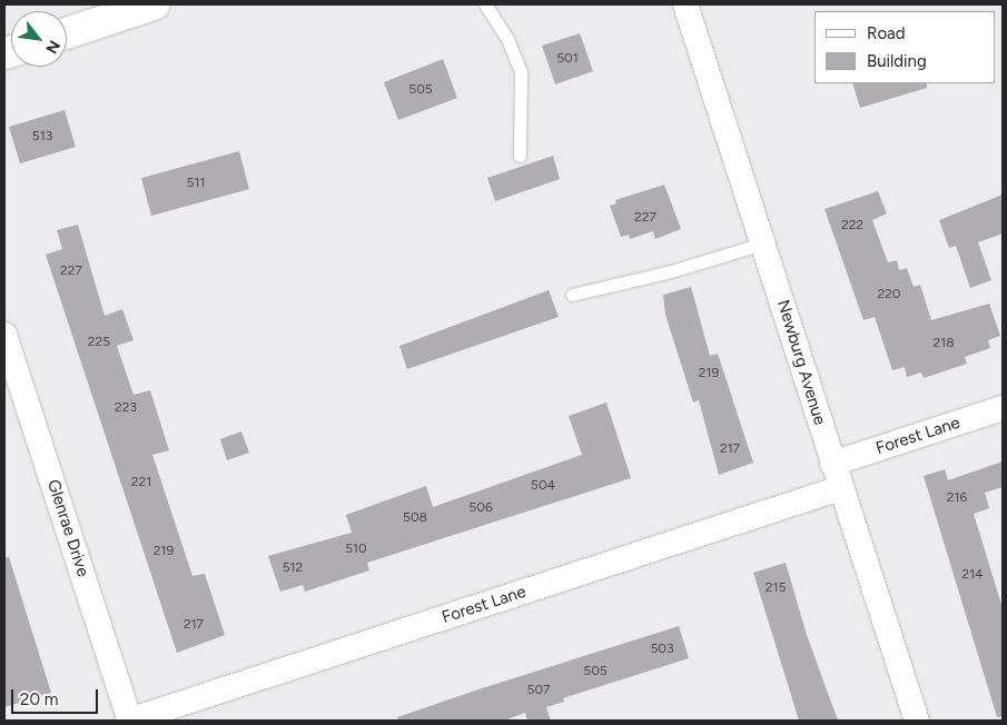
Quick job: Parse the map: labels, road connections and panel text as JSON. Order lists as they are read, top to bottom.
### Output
{
  "streets": {
    "street": ["Newburg Avenue", "Forest Lane", "Glenrae Drive"]
  },
  "crossings": [
    ["Newburg Avenue", "Forest Lane"],
    ["Forest Lane", "Glenrae Drive"]
  ],
  "house_numbers": [
    "501",
    "505",
    "513",
    "511",
    "227",
    "222",
    "227",
    "220",
    "225",
    "218",
    "219",
    "223",
    "217",
    "221",
    "504",
    "216",
    "506",
    "508",
    "510",
    "219",
    "512",
    "214",
    "215",
    "217",
    "503",
    "505",
    "507"
  ],
  "legend": ["Road", "Building"],
  "scale_bar": "20 m",
  "north": "bottom right"
}
